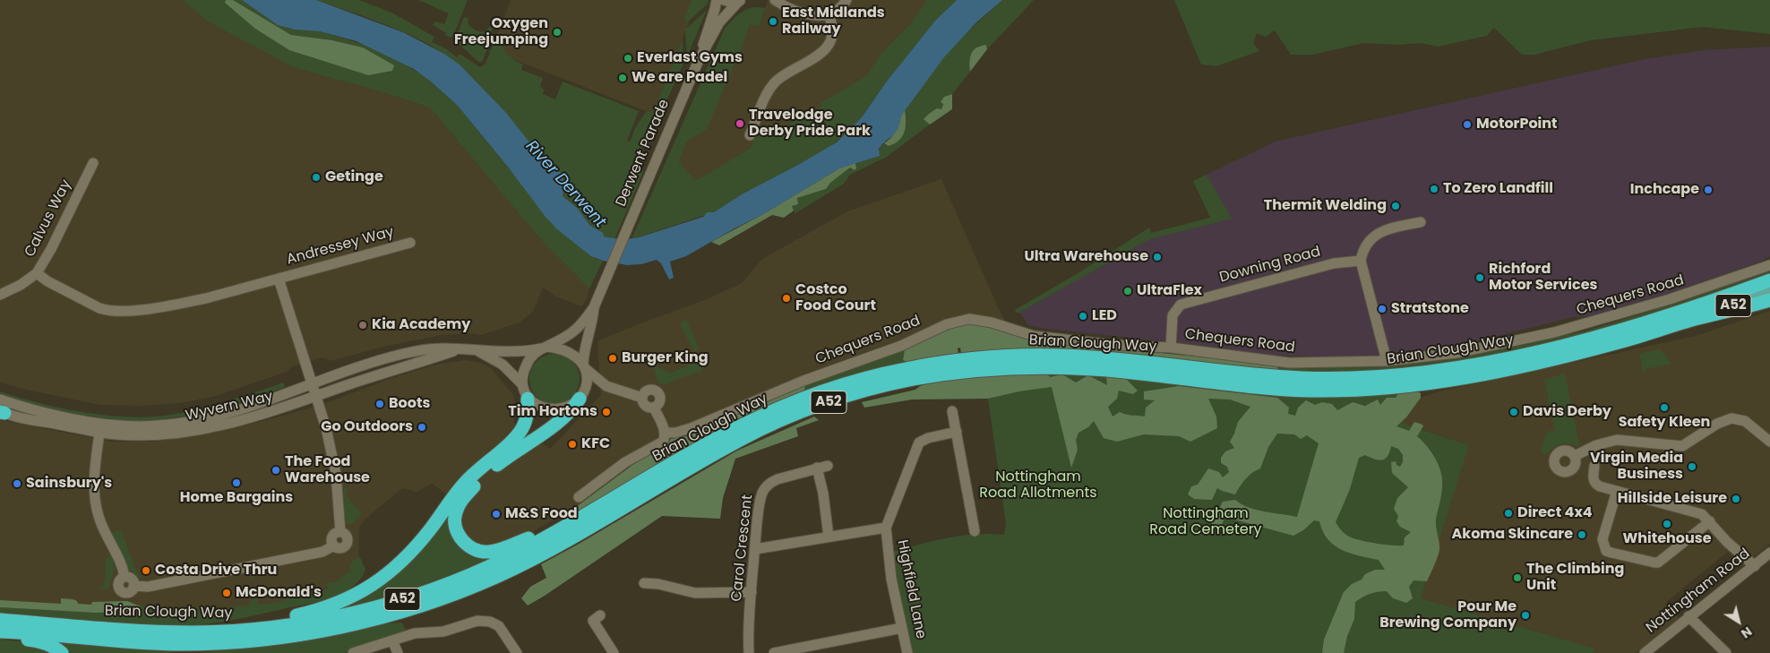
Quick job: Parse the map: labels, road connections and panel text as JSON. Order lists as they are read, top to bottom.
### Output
{
  "streets": {
    "highway": ["A52", "Brian Clough Way"],
    "street": [
      "Derwent Parade",
      "Calvus Way",
      "Andressey Way",
      "Downing Road",
      "Chequers Road",
      "Wyvern Way",
      "Carol Crescent",
      "Highfield Lane",
      "Nottingham Road"
    ]
  },
  "crossings": [
    ["Derwent Parade", "Wyvern Way"],
    ["Calvus Way", "Andressey Way"],
    ["Andressey Way", "Wyvern Way"],
    ["Downing Road", "Chequers Road"]
  ],
  "water": ["River Derwent"],
  "parks": ["Nottingham Road Allotments", "Nottingham Road Cemetery"],
  "places": [
    "East Midlands Railway",
    "Oxygen Freejumping",
    "Everlast Gyms",
    "We are Padel",
    "Travelodge Derby Pride Park",
    "MotorPoint",
    "Getinge",
    "To Zero Landfill",
    "Inchcape",
    "Thermit Welding",
    "Ultra Warehouse",
    "Richford Motor Services",
    "UltraFlex",
    "Costco Food Court",
    "Stratstone",
    "LED",
    "Kia Academy",
    "Burger King",
    "Boots",
    "Safety Kleen",
    "Tim Hortons",
    "Davis Derby",
    "Go Outdoors",
    "KFC",
    "Virgin Media Business",
    "The Food Warehouse",
    "Home Bargains",
    "Sainsbury's",
    "Hillside Leisure",
    "Direct 4x4",
    "M&S Food",
    "Whitehouse",
    "Akoma Skincare",
    "Costa Drive Thru",
    "The Climbing Unit",
    "McDonald's",
    "Pour Me Brewing Company"
  ],
  "north": "bottom right"
}
